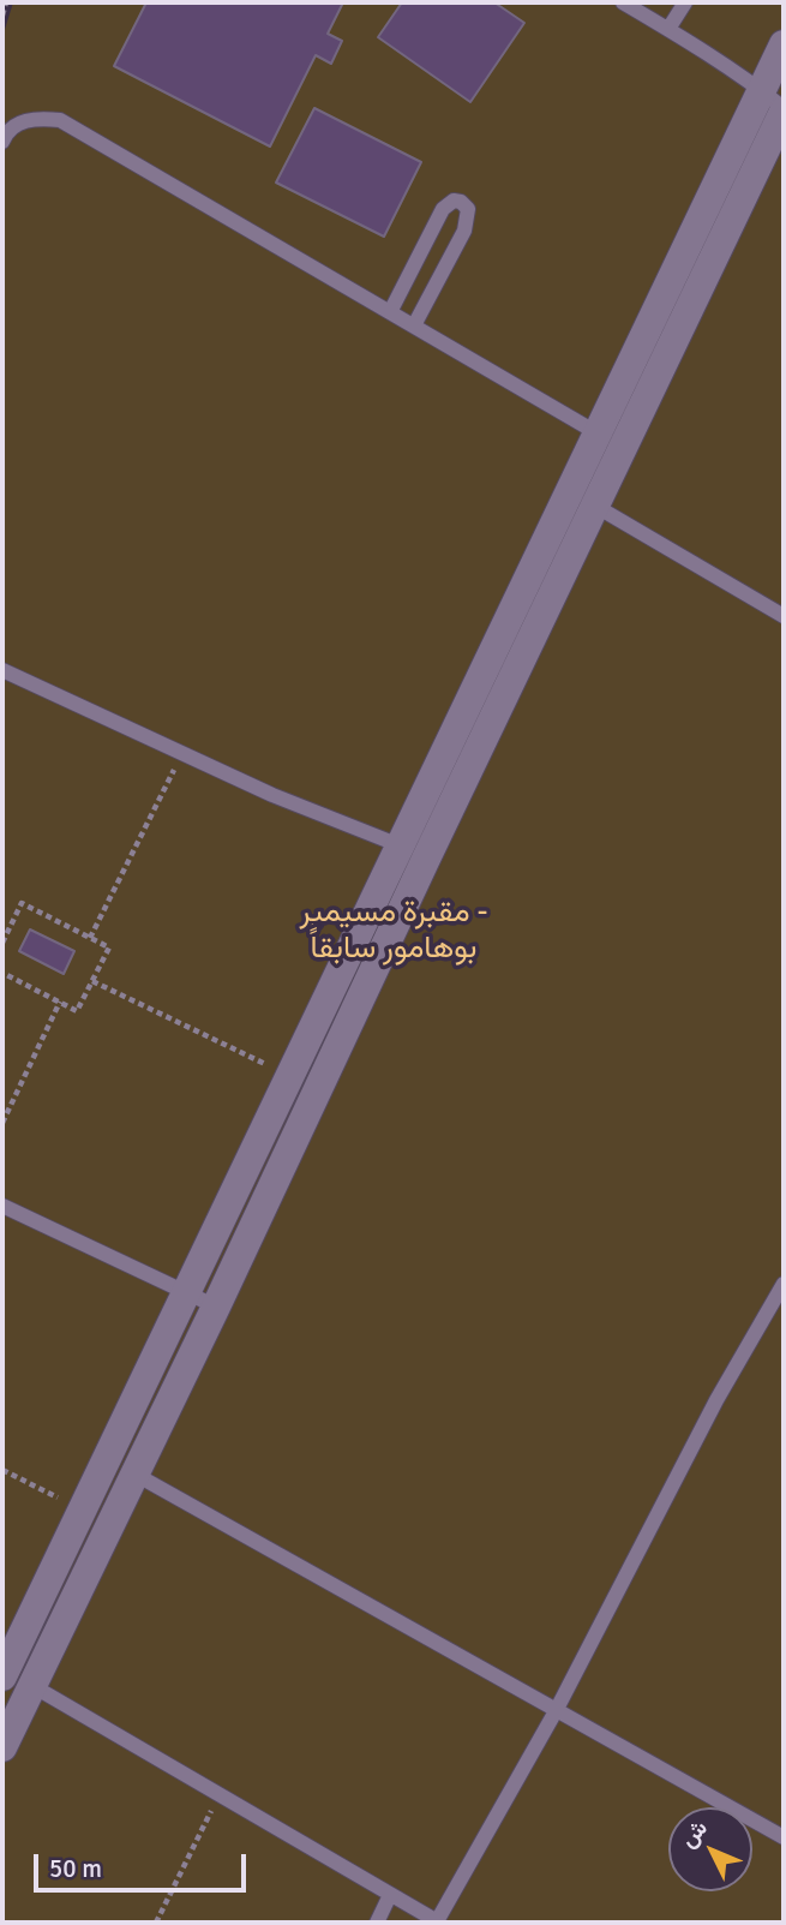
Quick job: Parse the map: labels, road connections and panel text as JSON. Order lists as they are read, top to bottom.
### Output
{
  "parks": ["مقبرة مسيمير - بوهامور سابقاً"],
  "scale_bar": "50 m",
  "north": "top left"
}
